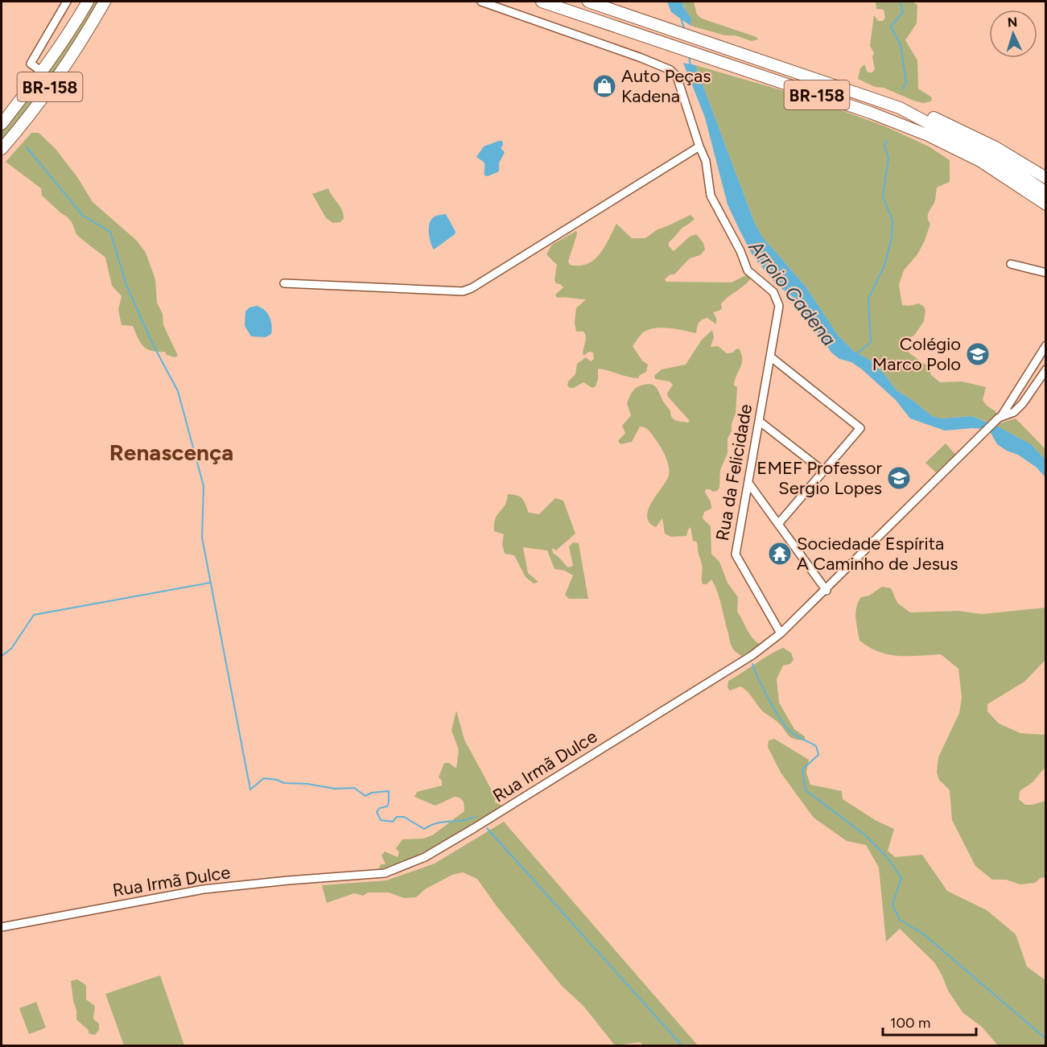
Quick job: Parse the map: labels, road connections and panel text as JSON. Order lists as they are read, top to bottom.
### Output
{
  "streets": {
    "highway": ["BR-158"],
    "street": ["Rua da Felicidade", "Rua Irmã Dulce"]
  },
  "crossings": [
    ["Rua da Felicidade", "Rua Irmã Dulce"]
  ],
  "districts": ["Renascença"],
  "water": ["Arroio Cadena"],
  "places": {
    "shop": ["Auto Peças Kadena"],
    "school or university": ["Colégio Marco Polo", "EMEF Professor Sergio Lopes"],
    "temple": ["Sociedade Espírita A Caminho de Jesus"]
  },
  "scale_bar": "100 m",
  "north": "top"
}
